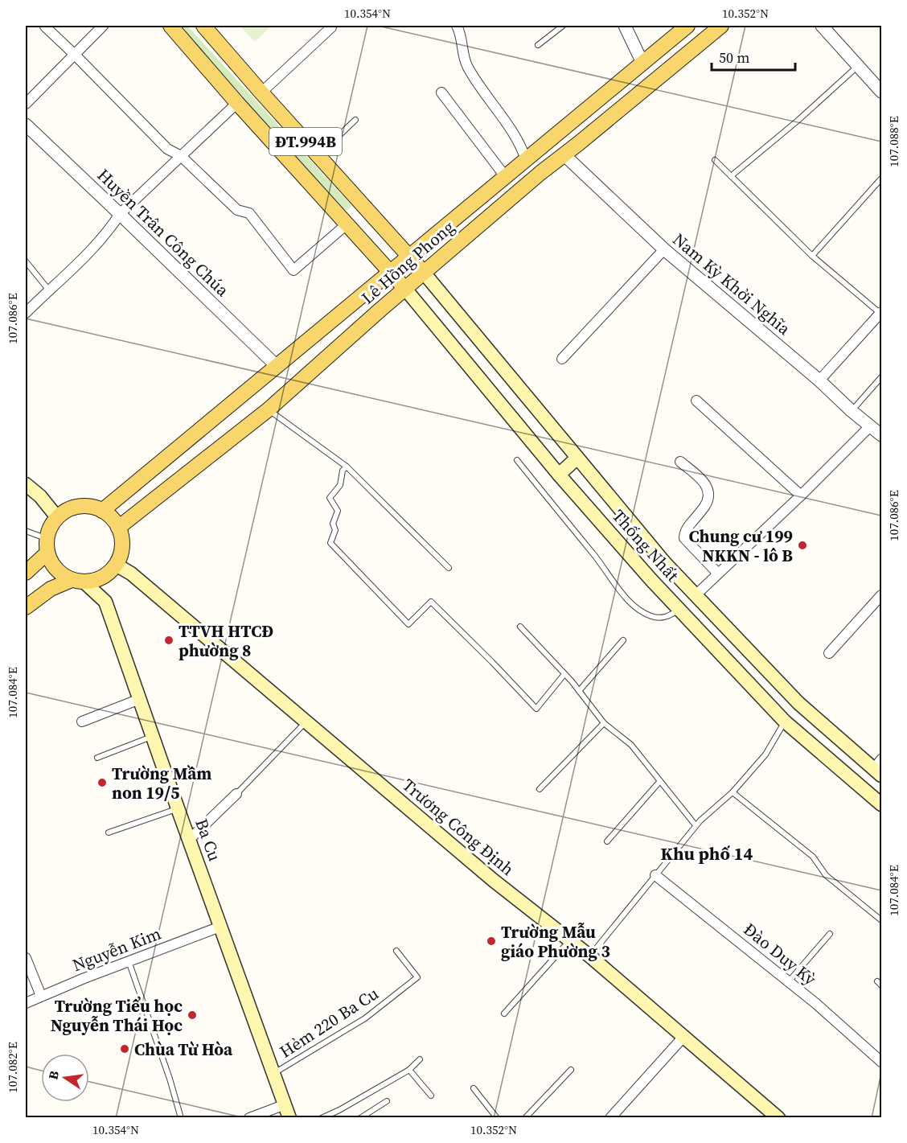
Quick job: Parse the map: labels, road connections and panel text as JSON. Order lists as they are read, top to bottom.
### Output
{
  "streets": {
    "main road": [
      "ĐT.994B",
      "Lê Hồng Phong",
      "Thống Nhất",
      "Trương Công Định",
      "Ba Cu"
    ],
    "street": [
      "Huyền Trân Công Chúa",
      "Nam Kỳ Khởi Nghĩa",
      "Nguyễn Kim",
      "Đào Duy Kỳ"
    ],
    "lane": ["Hẻm 220 Ba Cu"]
  },
  "crossings": [
    ["ĐT.994B", "Lê Hồng Phong"],
    ["Huyền Trân Công Chúa", "Lê Hồng Phong"],
    ["Lê Hồng Phong", "Nam Kỳ Khởi Nghĩa"],
    ["Lê Hồng Phong", "Thống Nhất"],
    ["Lê Hồng Phong", "Trương Công Định"],
    ["Lê Hồng Phong", "Ba Cu"],
    ["Trương Công Định", "Ba Cu"],
    ["Ba Cu", "Nguyễn Kim"],
    ["Ba Cu", "Hẻm 220 Ba Cu"]
  ],
  "districts": ["Khu phố 14"],
  "places": [
    "Chung cư 199 NKKN - lô B",
    "TTVH HTCĐ phường 8",
    "Trường Mầm non 19/5",
    "Trường Mẫu giáo Phường 3",
    "Trường Tiểu học Nguyễn Thái Học",
    "Chùa Từ Hòa"
  ],
  "scale_bar": "50 m",
  "north": "left",
  "coordinates": [
    "10.354°N",
    "10.352°N",
    "107.088°E",
    "107.086°E",
    "107.084°E",
    "107.082°E"
  ]
}
